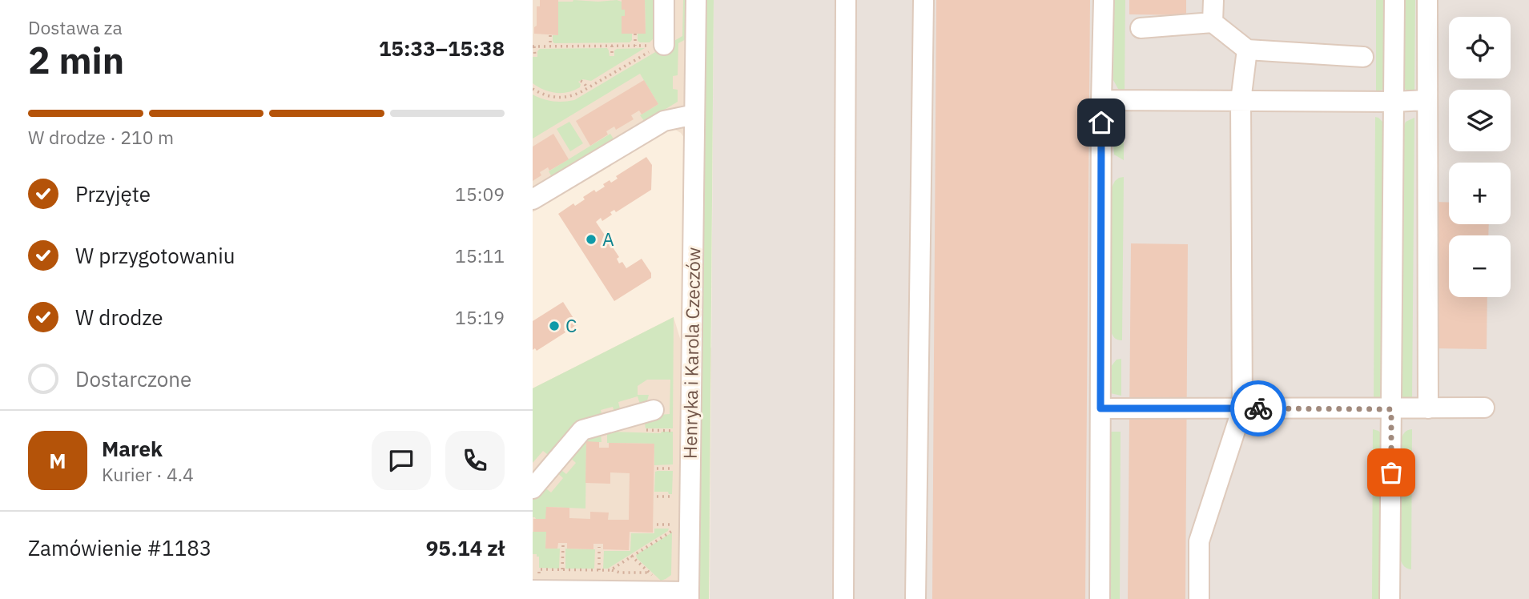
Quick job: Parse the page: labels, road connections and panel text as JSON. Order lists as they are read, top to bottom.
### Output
{
  "streets": {
    "street": ["Henryka i Karola Czeczów"]
  },
  "places": ["A", "C"],
  "page": {
    "heading": ["2 min", "Dostawa za", "15:33–15:38"],
    "panel": [
      "Marek",
      "Kurier · 4.4",
      "Zamówienie #1183",
      "95.14 zł"
    ],
    "map_buttons": ["+", "−"],
    "bar": "W drodze · 210 m",
    "list": [
      ["Przyjęte", "15:09"],
      ["W przygotowaniu", "15:11"],
      ["W drodze", "15:19"],
      "Dostarczone"
    ],
    "round": "M"
  }
}
